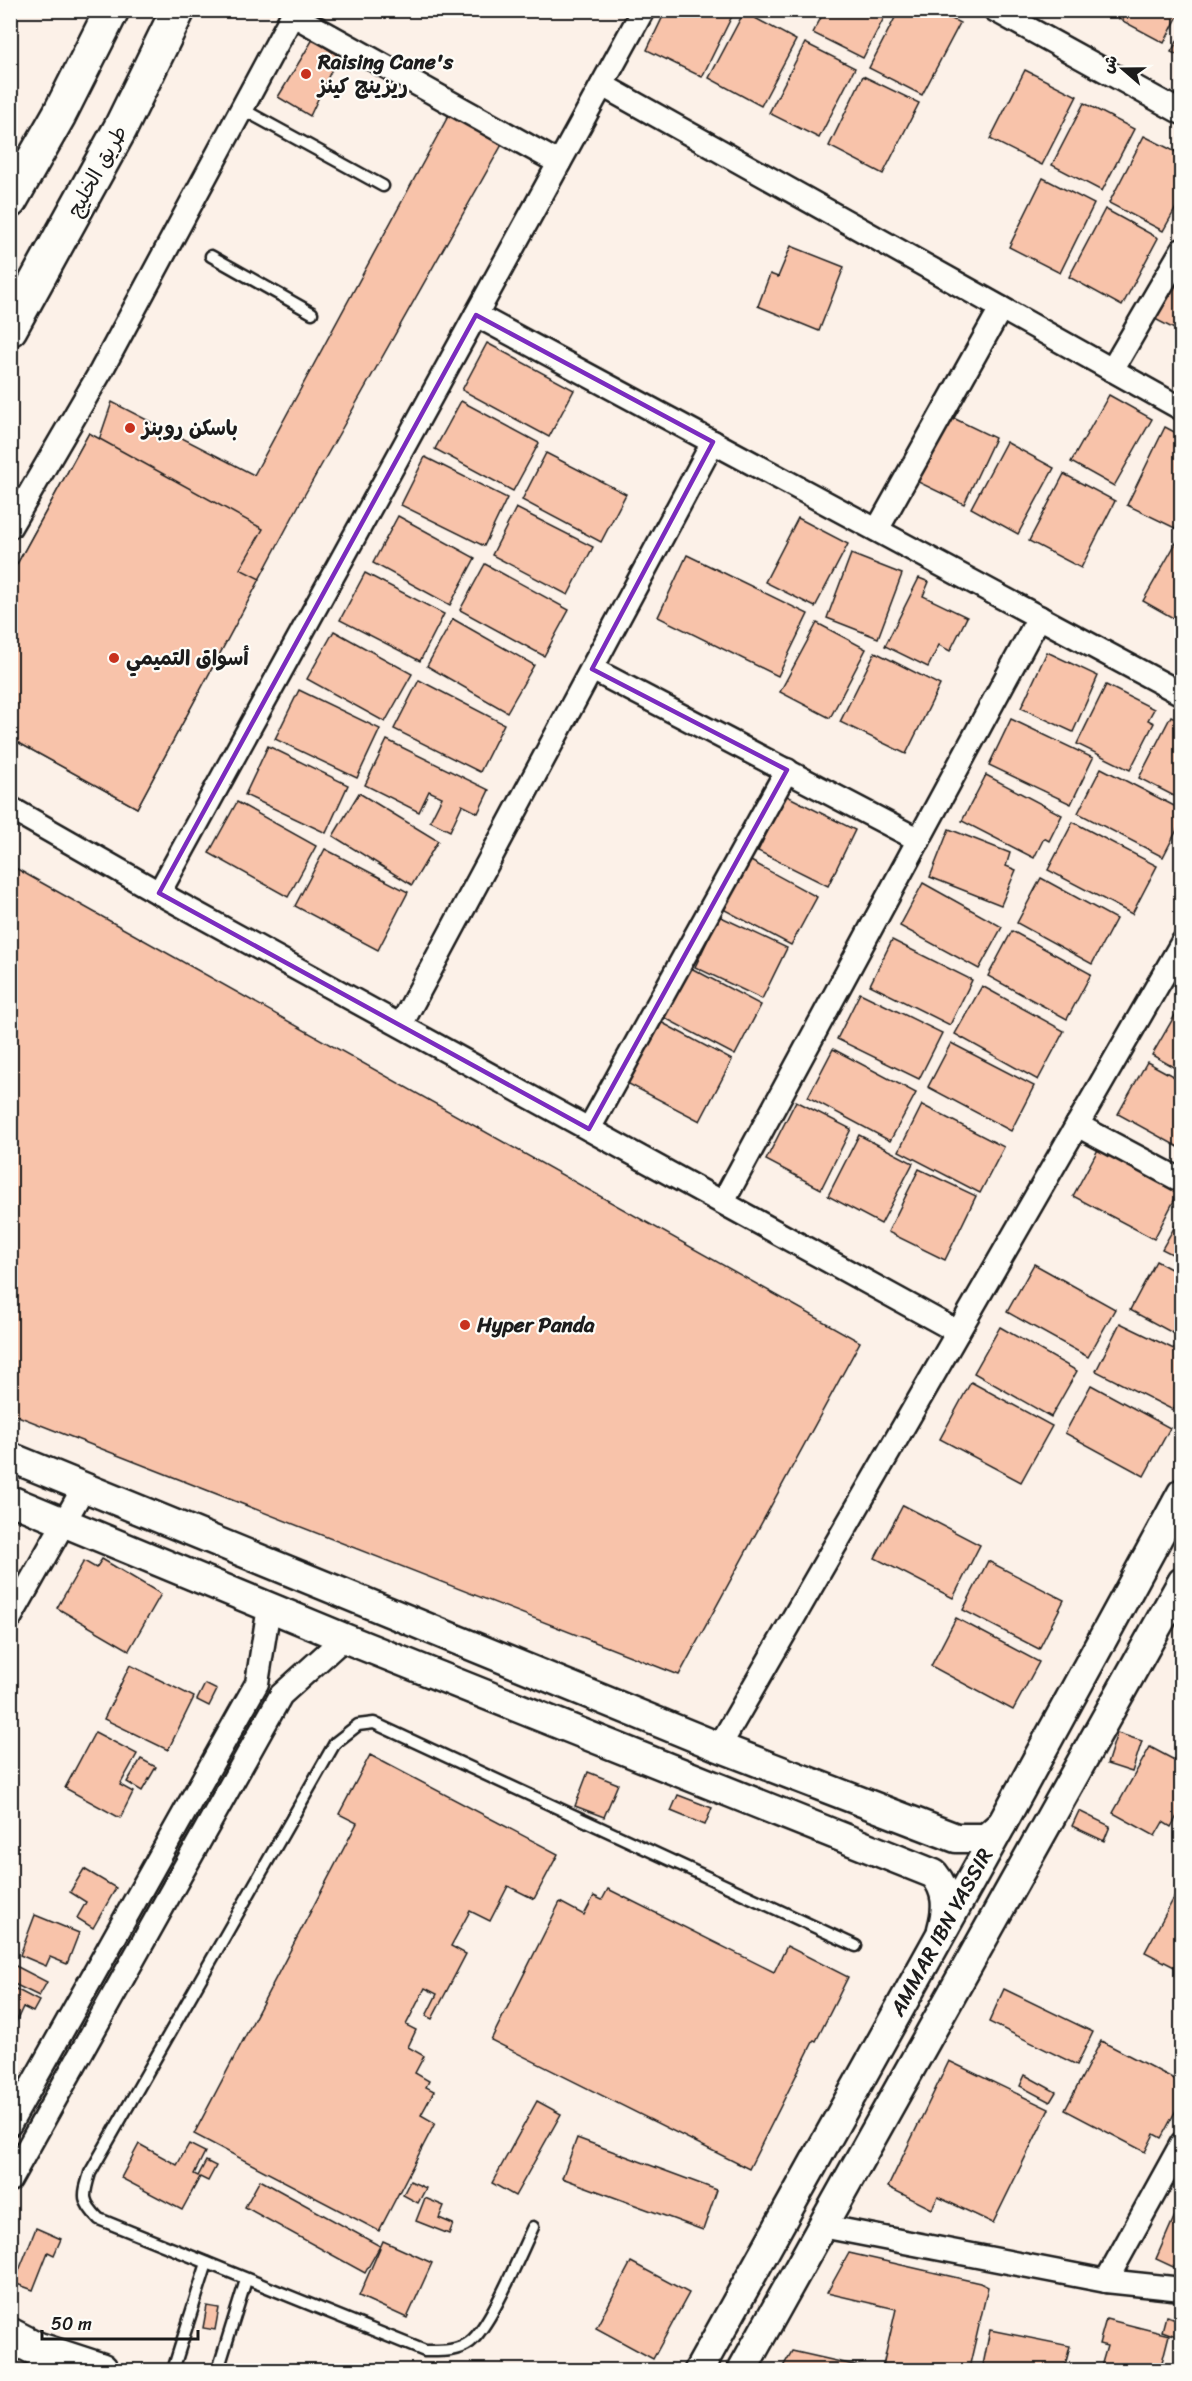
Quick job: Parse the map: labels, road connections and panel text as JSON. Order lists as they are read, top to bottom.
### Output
{
  "streets": {
    "main road": ["طريق الخليج"],
    "street": ["AMMAR IBN YASSIR"]
  },
  "places": [
    "Raising Cane's ريزينج كينز",
    "باسكن روبنز",
    "أسواق التميمي",
    "Hyper Panda"
  ],
  "scale_bar": "50 m",
  "north": "left"
}
